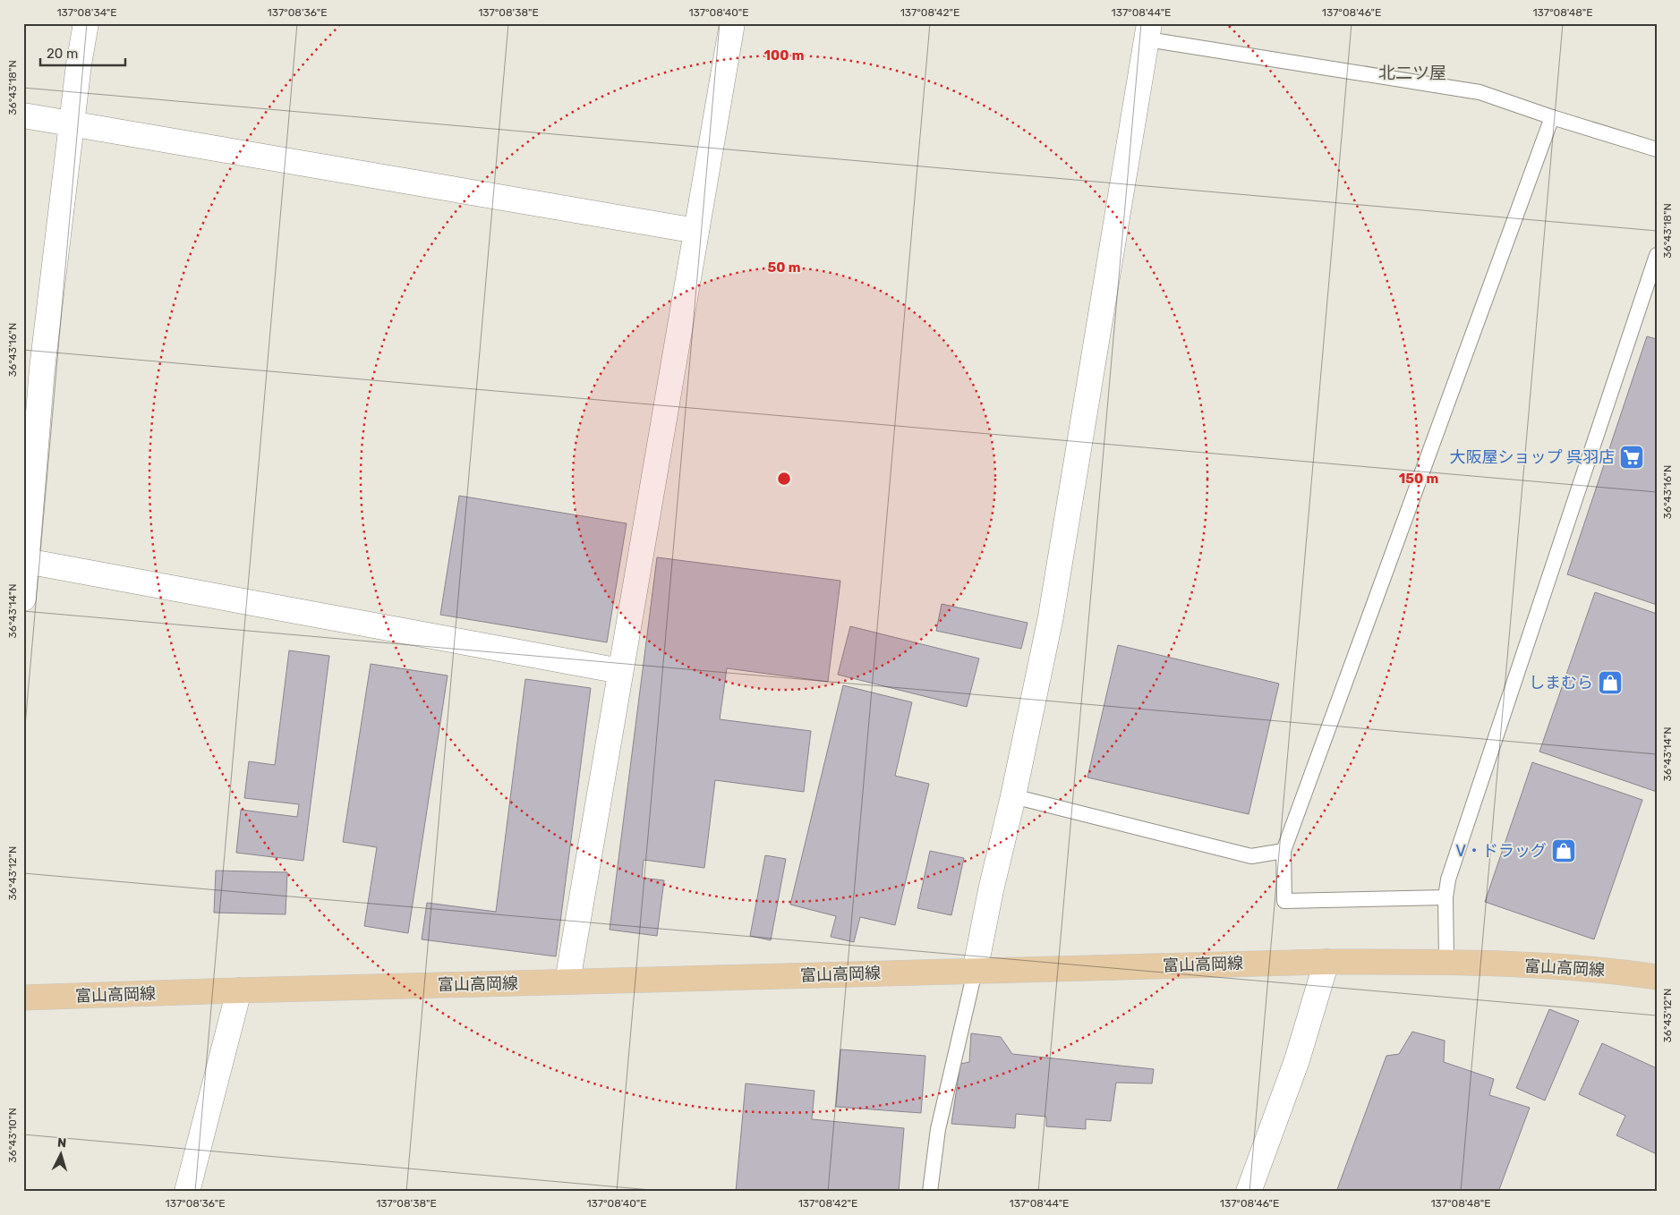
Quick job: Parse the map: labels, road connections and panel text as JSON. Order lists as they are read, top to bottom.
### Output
{
  "streets": {
    "main road": ["富山高岡線"]
  },
  "districts": ["北二ツ屋"],
  "places": {
    "supermarket": ["大阪屋ショップ 呉羽店"],
    "shop": ["しまむら", "V・ドラッグ"]
  },
  "scale_bar": "20 m",
  "north": "top",
  "coordinates": [
    "137°08'34\"E",
    "137°08'36\"E",
    "137°08'38\"E",
    "137°08'40\"E",
    "137°08'42\"E",
    "137°08'44\"E",
    "137°08'46\"E",
    "137°08'48\"E",
    "36°43'18\"N",
    "36°43'16\"N",
    "36°43'14\"N",
    "36°43'12\"N",
    "36°43'10\"N"
  ],
  "rings": ["100 m", "50 m", "150 m"]
}
